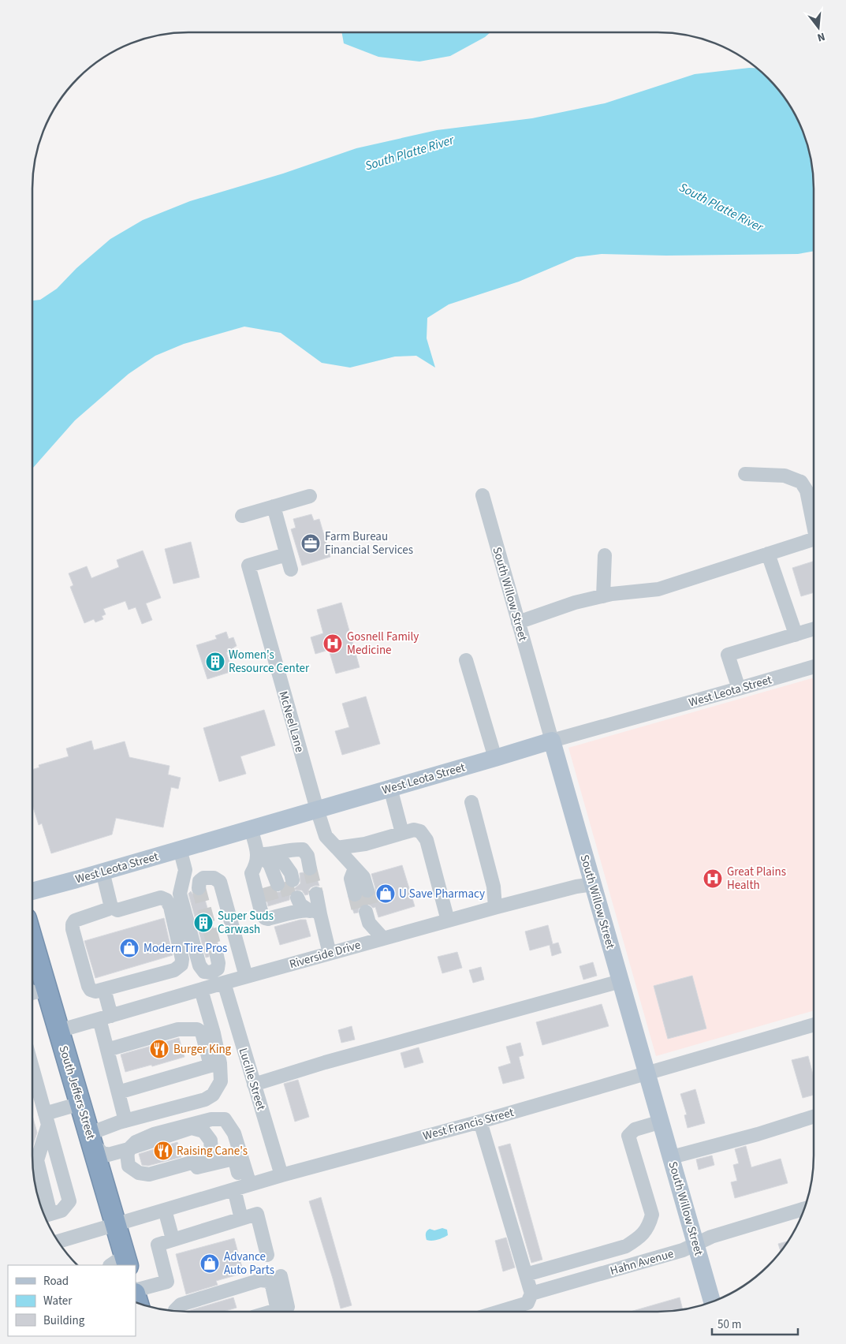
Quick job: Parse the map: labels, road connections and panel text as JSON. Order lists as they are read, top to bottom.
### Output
{
  "streets": {
    "highway": ["South Jeffers Street"],
    "main road": ["South Willow Street", "West Leota Street"],
    "street": [
      "McNeel Lane",
      "Riverside Drive",
      "Lucille Street",
      "West Francis Street",
      "Hahn Avenue"
    ]
  },
  "crossings": [
    ["South Willow Street", "West Leota Street"],
    ["South Willow Street", "Riverside Drive"],
    ["South Willow Street", "West Francis Street"],
    ["South Willow Street", "Hahn Avenue"],
    ["West Leota Street", "McNeel Lane"],
    ["Riverside Drive", "Lucille Street"],
    ["Riverside Drive", "South Jeffers Street"],
    ["Lucille Street", "West Francis Street"],
    ["South Jeffers Street", "West Francis Street"]
  ],
  "water": ["South Platte River"],
  "places": {
    "office": ["Farm Bureau Financial Services"],
    "hospital": ["Gosnell Family Medicine", "Great Plains Health"],
    "building": ["Women's Resource Center", "Super Suds Carwash"],
    "shop": ["U Save Pharmacy", "Modern Tire Pros", "Advance Auto Parts"],
    "restaurant": ["Burger King", "Raising Cane's"]
  },
  "legend": ["Road", "Water", "Building"],
  "scale_bar": "50 m",
  "north": "bottom"
}
